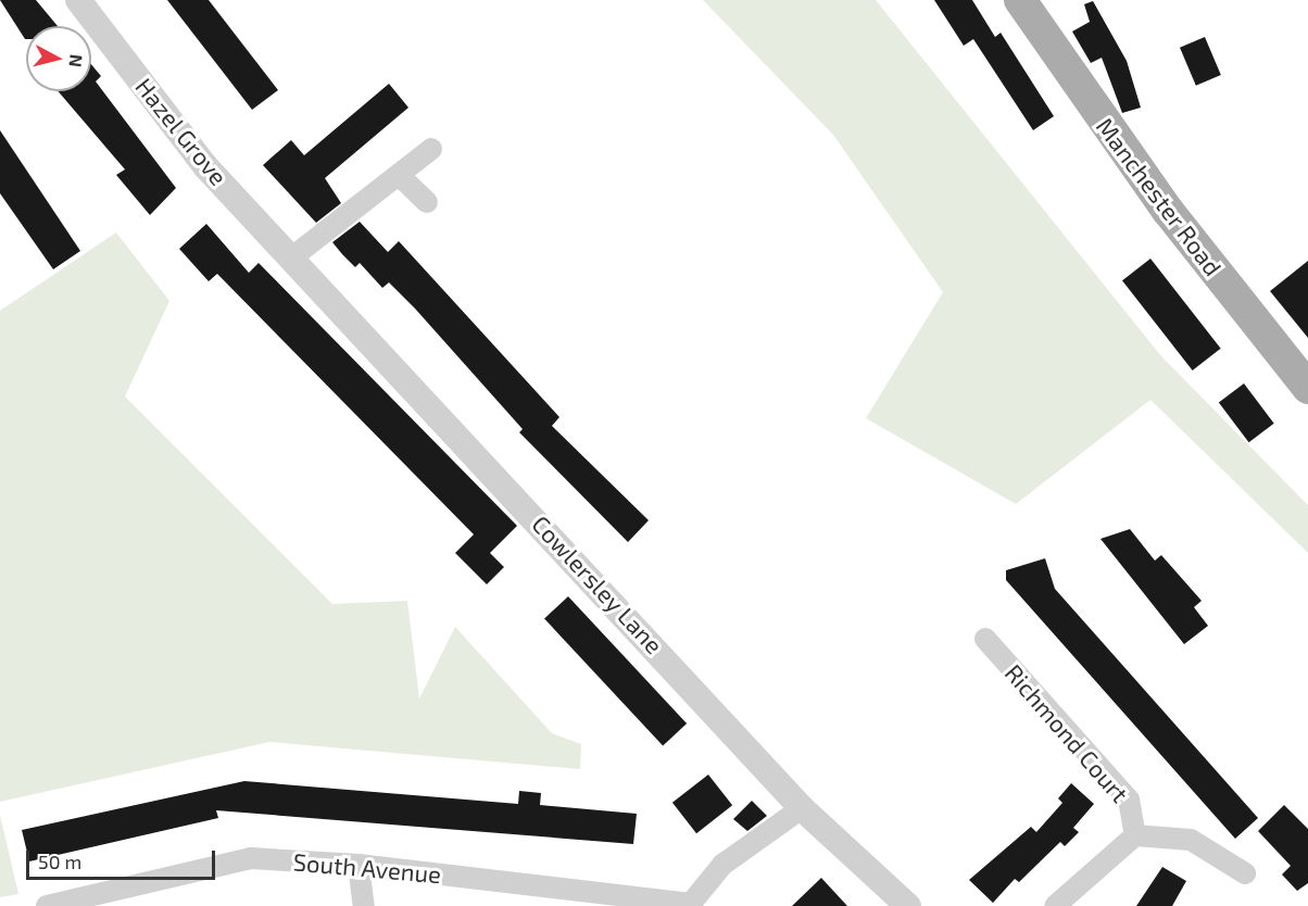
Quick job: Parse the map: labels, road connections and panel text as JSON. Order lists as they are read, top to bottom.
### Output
{
  "streets": {
    "main road": ["Manchester Road"],
    "street": [
      "Hazel Grove",
      "Cowlersley Lane",
      "Richmond Court",
      "South Avenue"
    ]
  },
  "crossings": [
    ["Hazel Grove", "Cowlersley Lane"]
  ],
  "scale_bar": "50 m",
  "north": "right"
}
